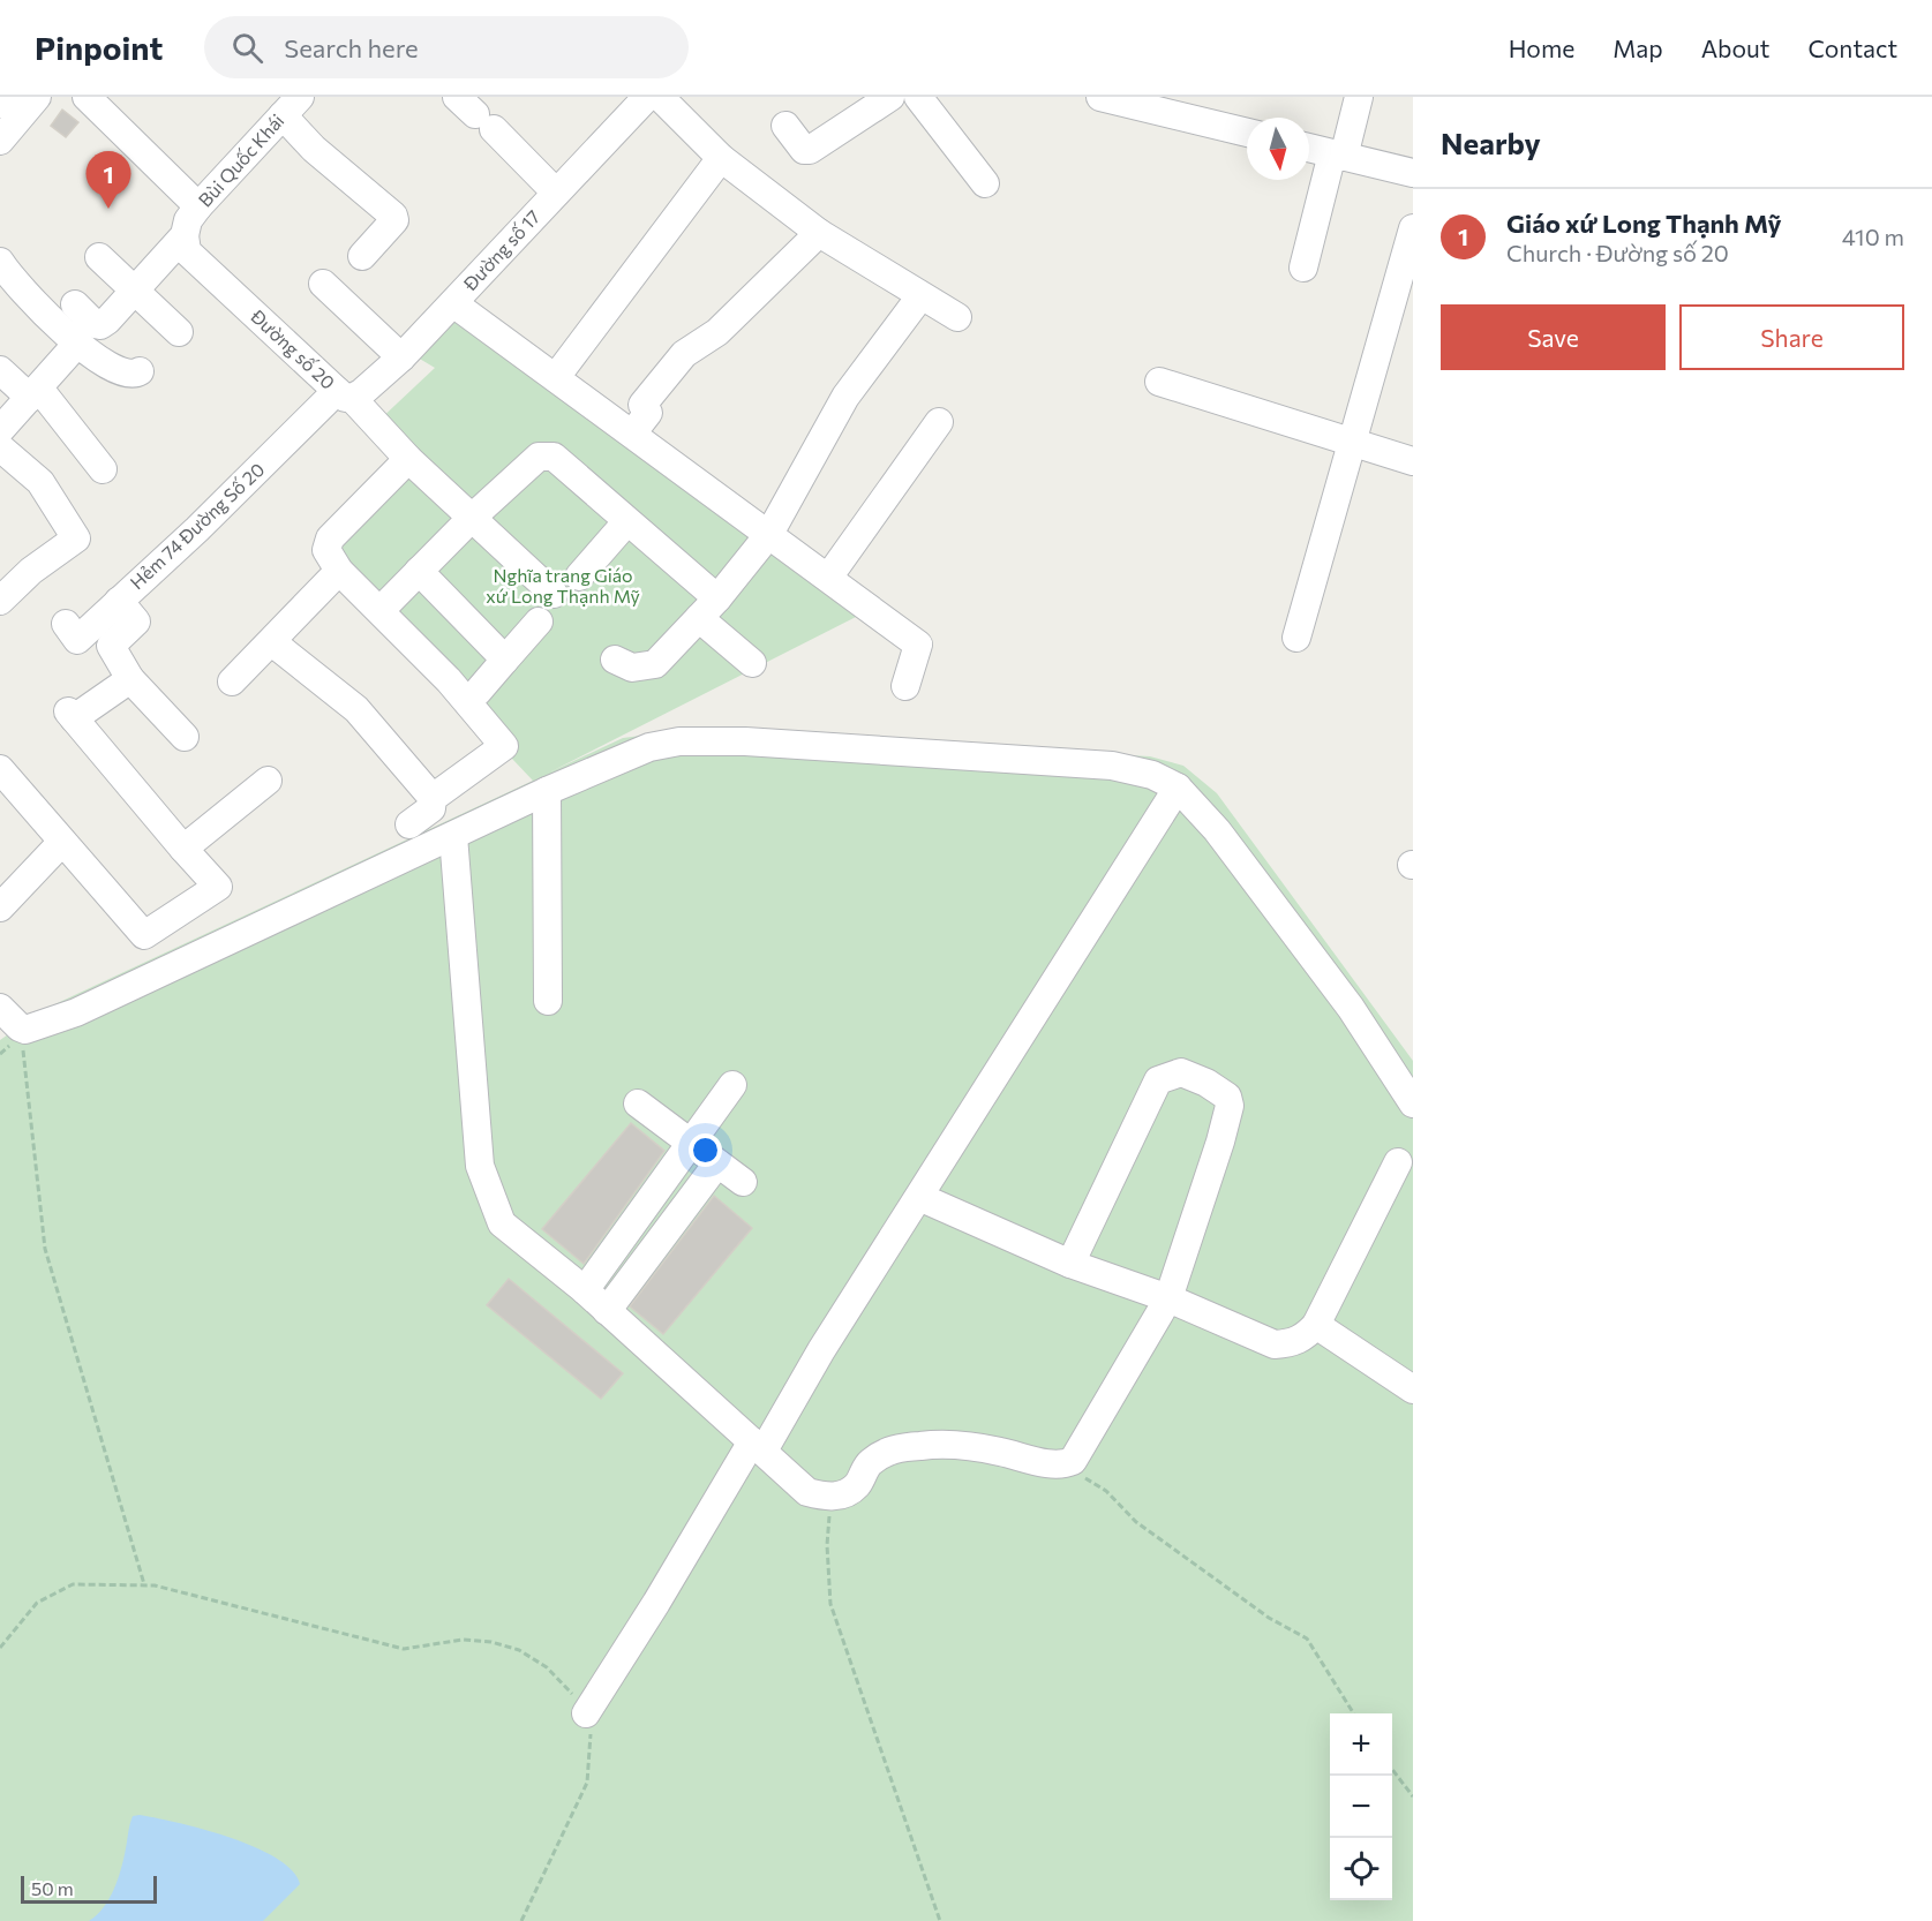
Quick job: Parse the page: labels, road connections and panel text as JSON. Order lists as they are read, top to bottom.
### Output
{
  "streets": {
    "street": [
      "Bùi Quốc Khái",
      "Đường số 17",
      "Đường số 20",
      "Hẻm 74 Đường Số 20"
    ]
  },
  "crossings": [
    ["Bùi Quốc Khái", "Đường số 20"],
    ["Đường số 17", "Đường số 20"],
    ["Đường số 17", "Hẻm 74 Đường Số 20"],
    ["Đường số 20", "Hẻm 74 Đường Số 20"]
  ],
  "parks": ["Nghĩa trang Giáo xứ Long Thạnh Mỹ"],
  "scale_bar": "50 m",
  "north": "bottom",
  "page": {
    "header": "Pinpoint",
    "search": "Search here",
    "nav": [
      "Home",
      "Map",
      "About",
      "Contact"
    ],
    "heading": "Nearby",
    "pins": "1",
    "list": [
      {
        "mark": "1",
        "name": "Giáo xứ Long Thạnh Mỹ",
        "note": "Church · Đường số 20",
        "value": "410 m"
      }
    ],
    "buttons": ["Save", "Share"],
    "map_buttons": ["+", "−"],
    "scale": "50 m"
  }
}
